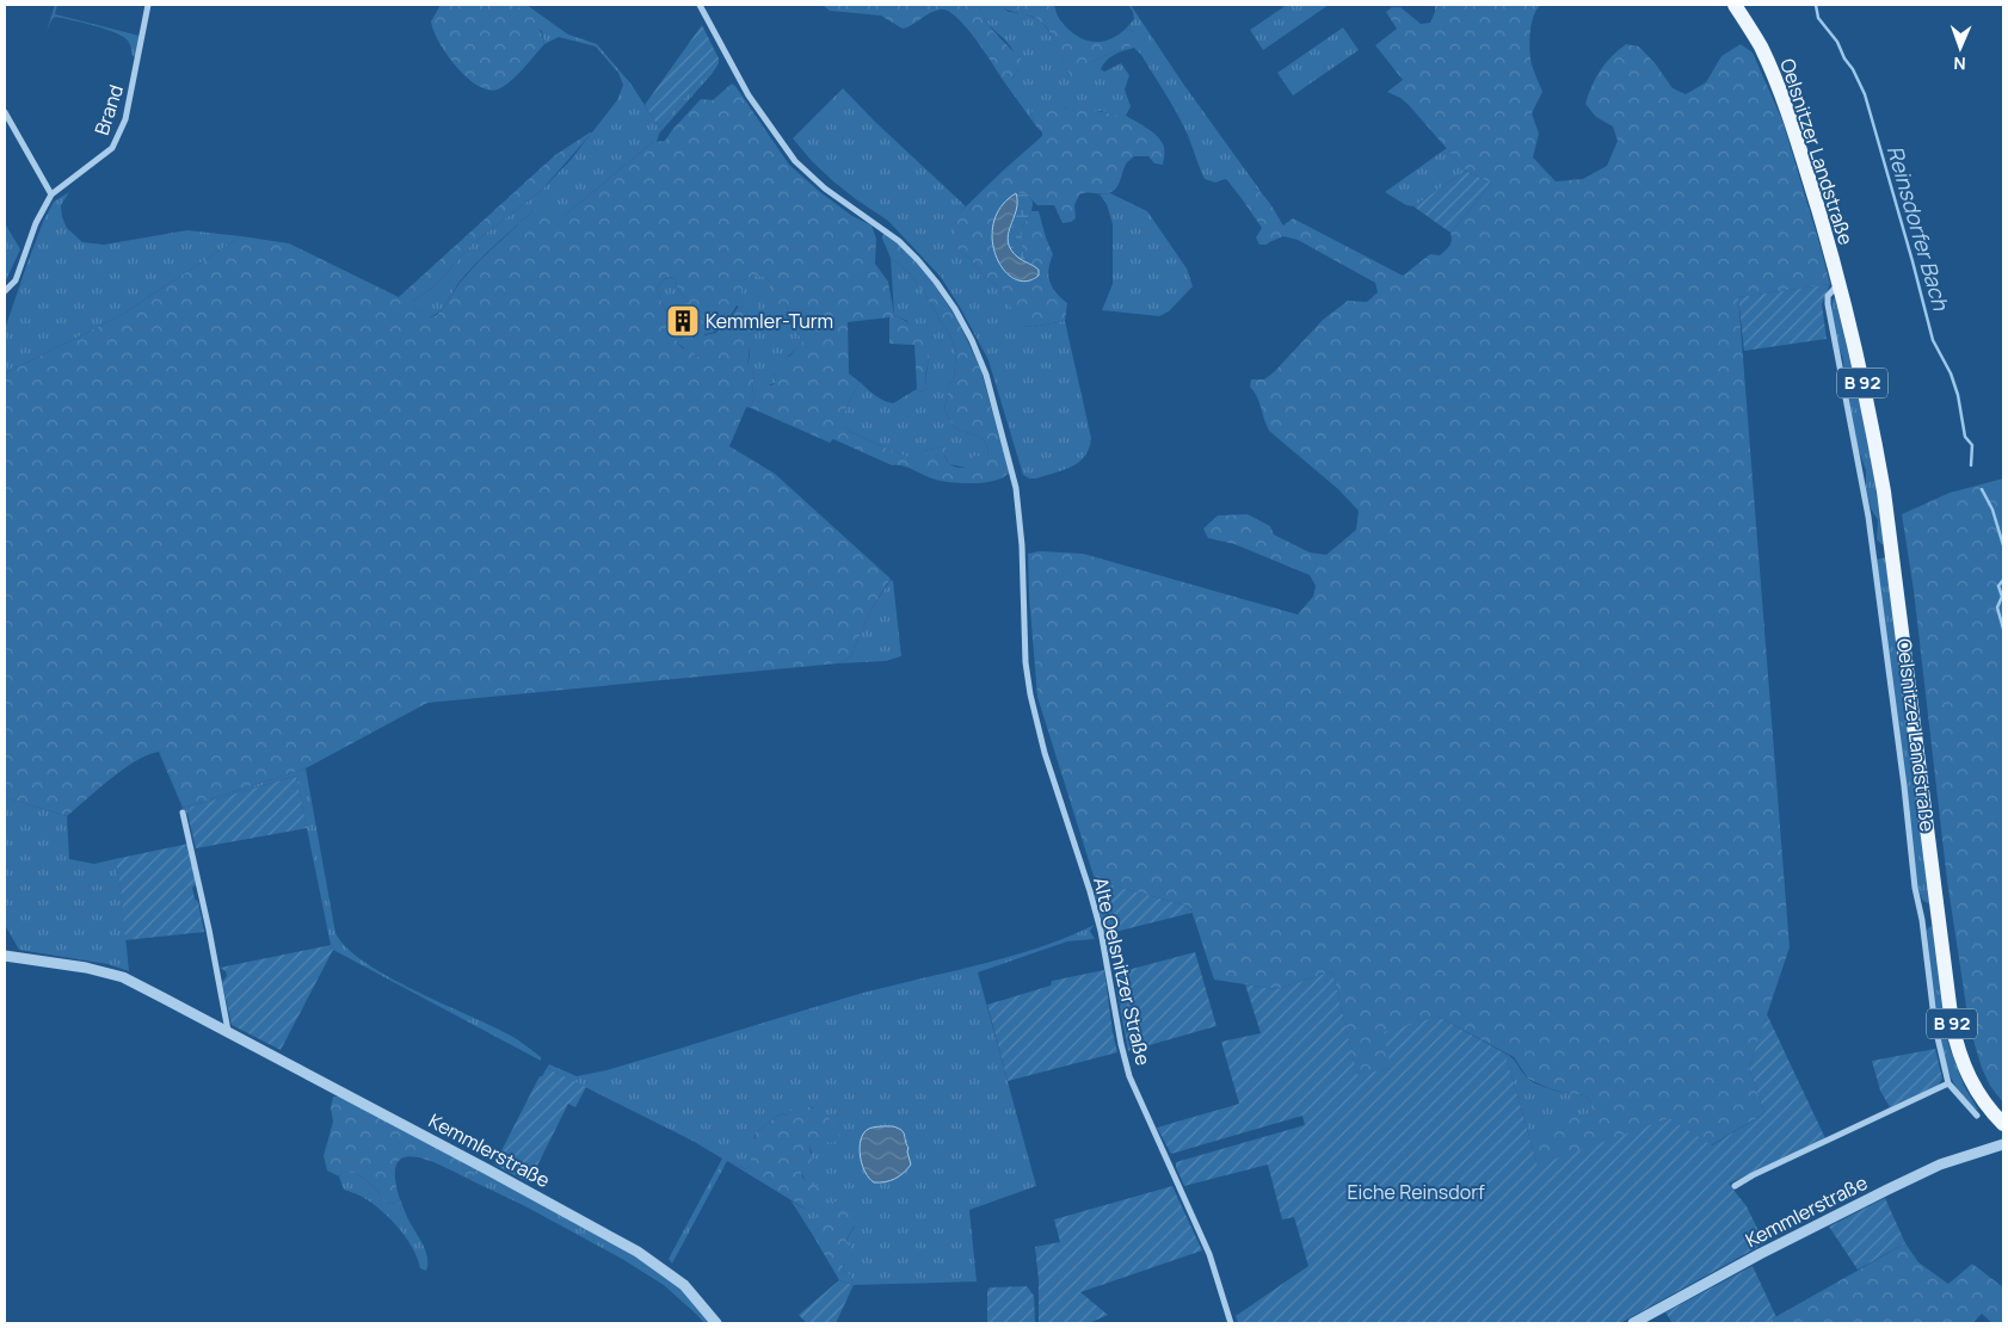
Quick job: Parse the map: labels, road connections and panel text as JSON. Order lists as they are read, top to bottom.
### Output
{
  "streets": {
    "main road": ["Oelsnitzer Landstraße", "B 92"],
    "street": ["Brand", "Alte Oelsnitzer Straße", "Kemmlerstraße"]
  },
  "water": ["Reinsdorfer Bach"],
  "parks": ["Eiche Reinsdorf"],
  "places": {
    "building": ["Kemmler-Turm"]
  },
  "north": "bottom"
}
